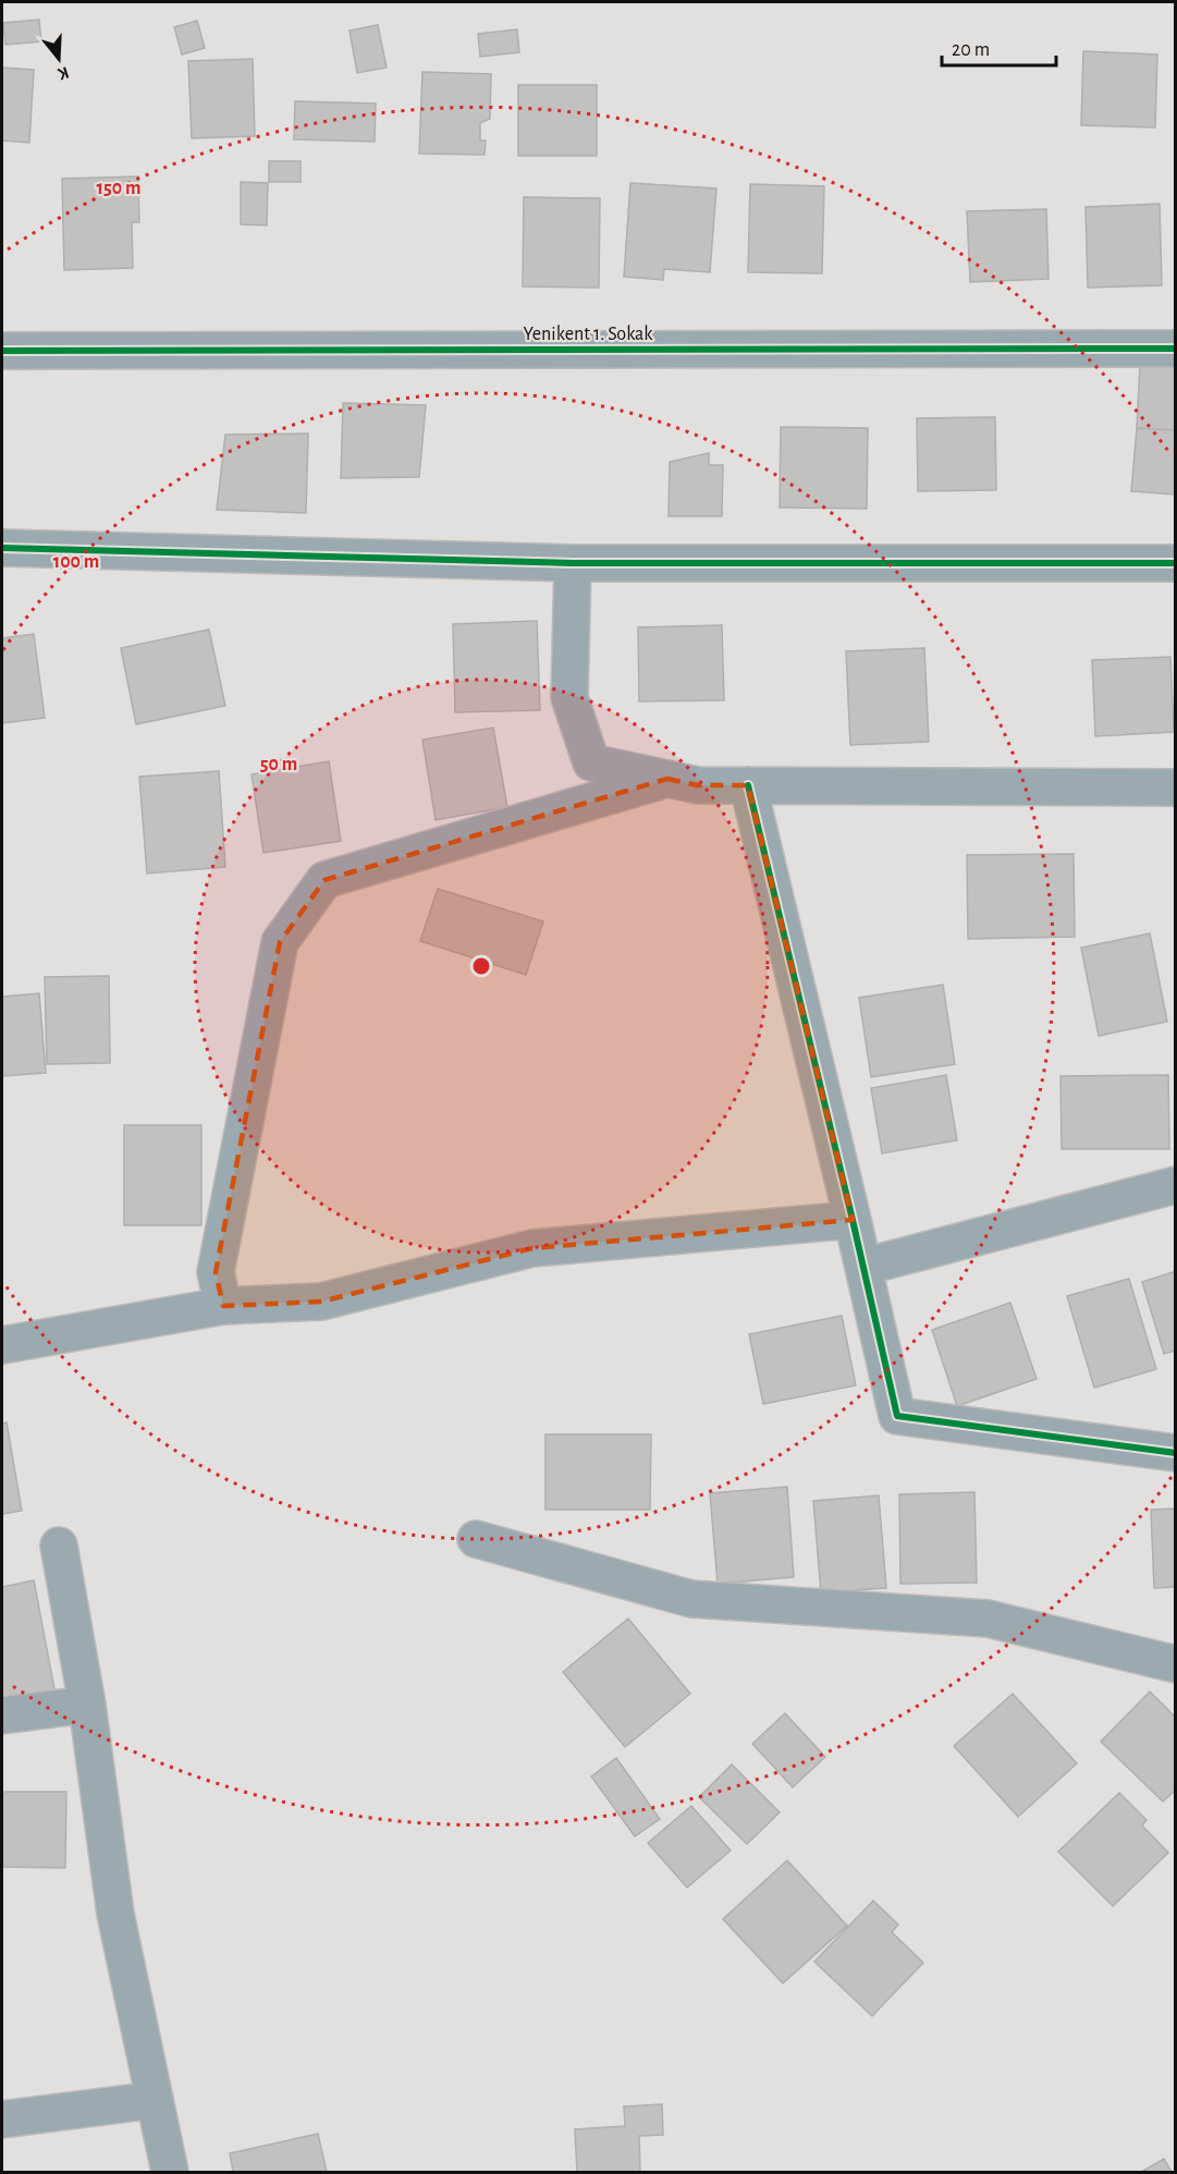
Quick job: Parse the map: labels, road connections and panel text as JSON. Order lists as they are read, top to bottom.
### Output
{
  "streets": {
    "street": ["Yenikent 1. Sokak"]
  },
  "scale_bar": "20 m",
  "north": "bottom",
  "rings": ["150 m", "100 m", "50 m"]
}
